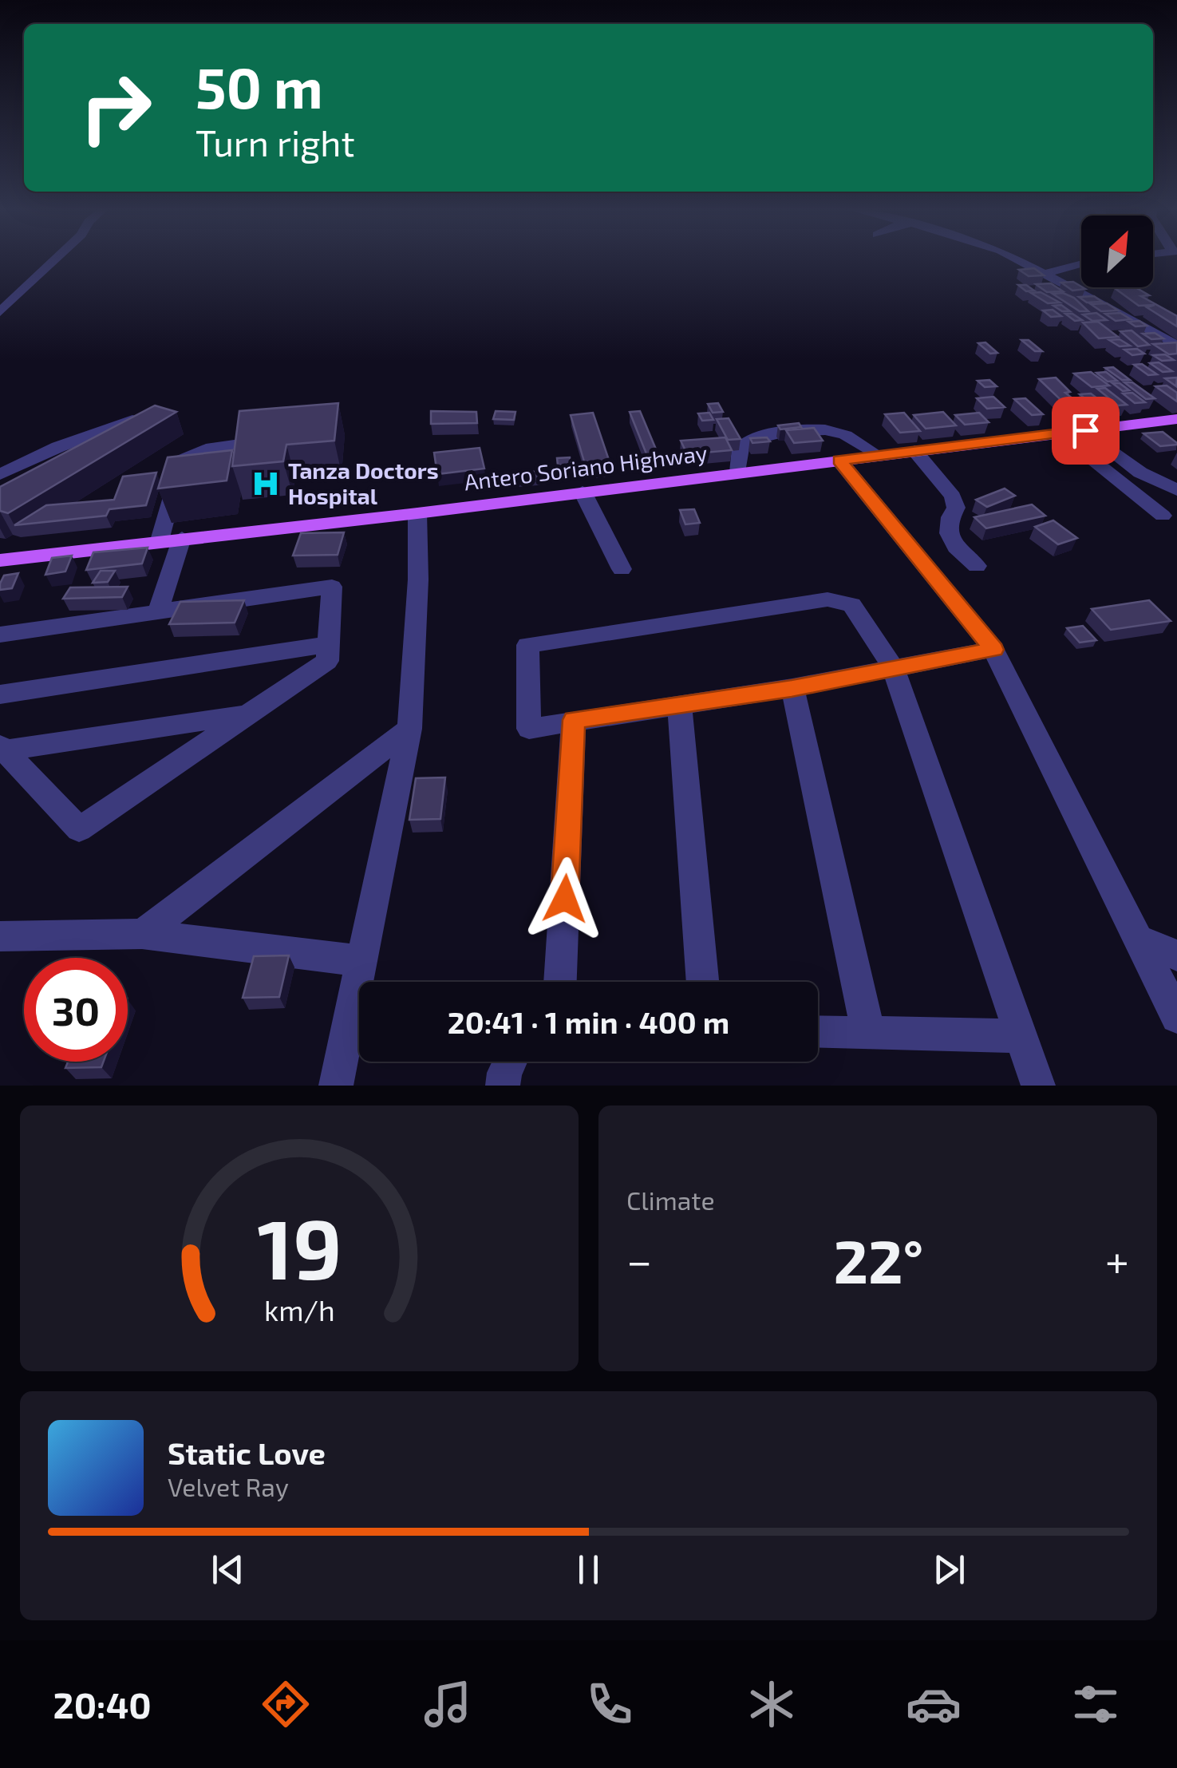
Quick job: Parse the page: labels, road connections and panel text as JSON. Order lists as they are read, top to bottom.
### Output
{
  "streets": {
    "main road": ["Antero Soriano Highway"]
  },
  "places": {
    "hospital": ["Tanza Doctors Hospital"]
  },
  "north": "top right",
  "page": {
    "turn": ["50 m", "Turn right"],
    "limit": "30",
    "trip": "20:41 · 1 min · 400 m",
    "tile": "Climate",
    "heat": ["−", "22°", "+"],
    "song": ["Static Love", "Velvet Ray"],
    "tabs": "20:40",
    "gauge": ["19", "km/h"]
  }
}
